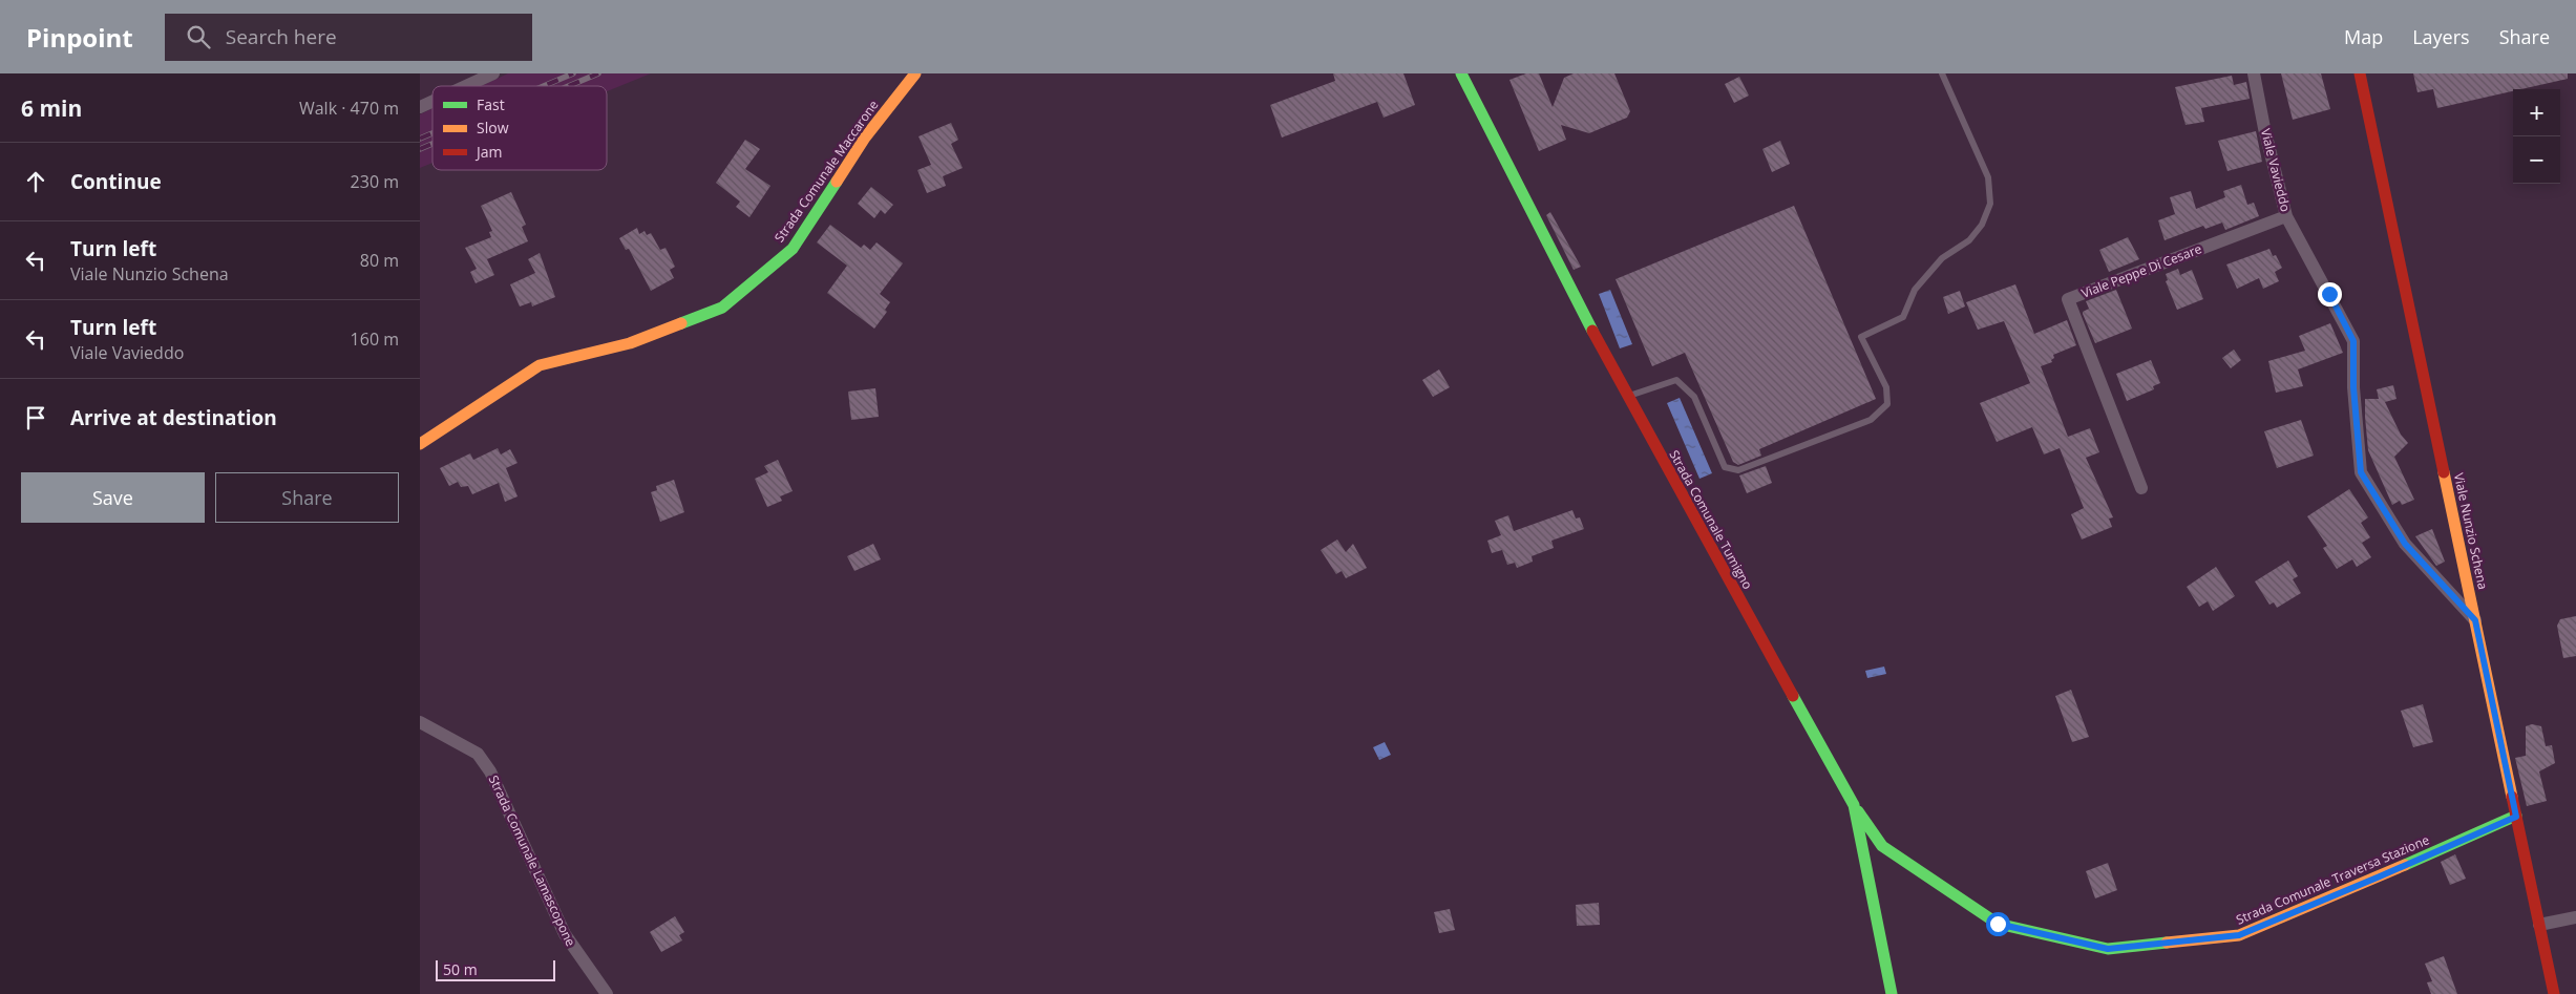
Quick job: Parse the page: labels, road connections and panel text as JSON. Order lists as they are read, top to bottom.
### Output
{
  "streets": {
    "street": [
      "Viale Vavieddo",
      "Strada Comunale Maccarone",
      "Viale Peppe Di Cesare",
      "Strada Comunale Tumigno",
      "Viale Nunzio Schena",
      "Strada Comunale Lamascopone",
      "Strada Comunale Traversa Stazione"
    ]
  },
  "crossings": [
    ["Viale Vavieddo", "Viale Peppe Di Cesare"],
    ["Viale Vavieddo", "Viale Nunzio Schena"],
    ["Strada Comunale Tumigno", "Strada Comunale Traversa Stazione"],
    ["Viale Nunzio Schena", "Strada Comunale Traversa Stazione"]
  ],
  "legend": ["Fast", "Slow", "Jam"],
  "scale_bar": "50 m",
  "page": {
    "header": "Pinpoint",
    "search": "Search here",
    "nav": ["Map", "Layers", "Share"],
    "heading": ["6 min", "Walk · 470 m"],
    "map_buttons": ["+", "−"],
    "list": [
      ["Continue", "230 m"],
      ["Turn left", "Viale Nunzio Schena", "80 m"],
      ["Turn left", "Viale Vavieddo", "160 m"],
      "Arrive at destination"
    ],
    "buttons": ["Save", "Share"],
    "scale": "50 m"
  }
}
